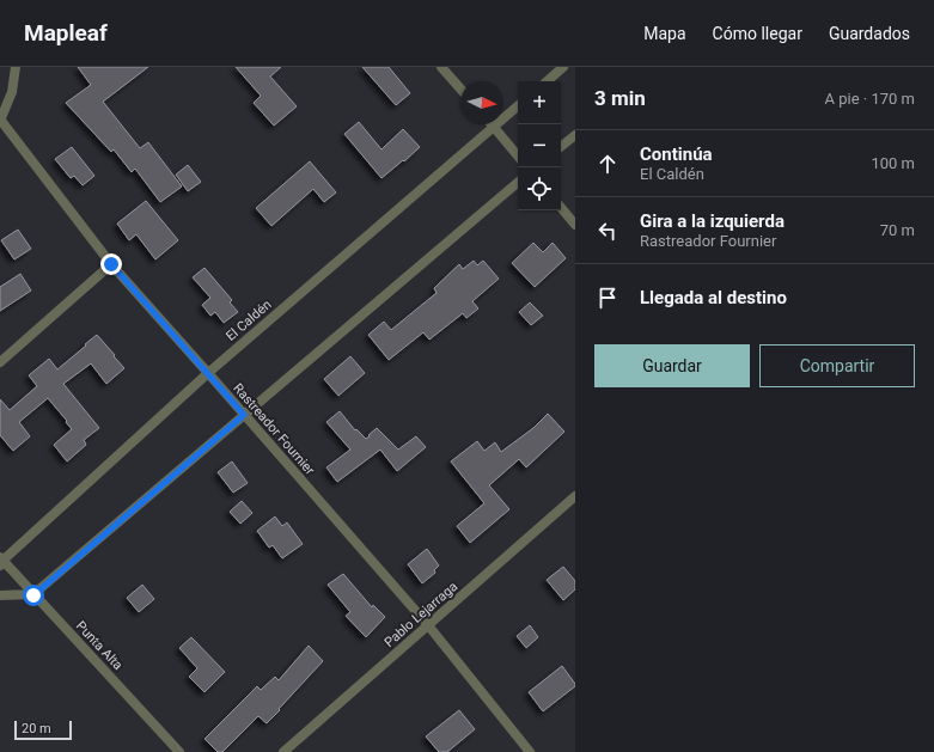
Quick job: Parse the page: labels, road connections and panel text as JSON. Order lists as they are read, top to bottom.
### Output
{
  "streets": {
    "street": [
      "El Caldén",
      "Rastreador Fournier",
      "Pablo Lejarraga",
      "Punta Alta"
    ]
  },
  "crossings": [
    ["El Caldén", "Rastreador Fournier"],
    ["El Caldén", "Punta Alta"],
    ["Rastreador Fournier", "Pablo Lejarraga"]
  ],
  "scale_bar": "20 m",
  "north": "right",
  "page": {
    "header": "Mapleaf",
    "nav": ["Mapa", "Cómo llegar", "Guardados"],
    "heading": ["3 min", "A pie · 170 m"],
    "map_buttons": ["+", "−"],
    "list": [
      ["Continúa", "El Caldén", "100 m"],
      ["Gira a la izquierda", "Rastreador Fournier", "70 m"],
      "Llegada al destino"
    ],
    "buttons": ["Guardar", "Compartir"],
    "scale": "20 m"
  }
}
